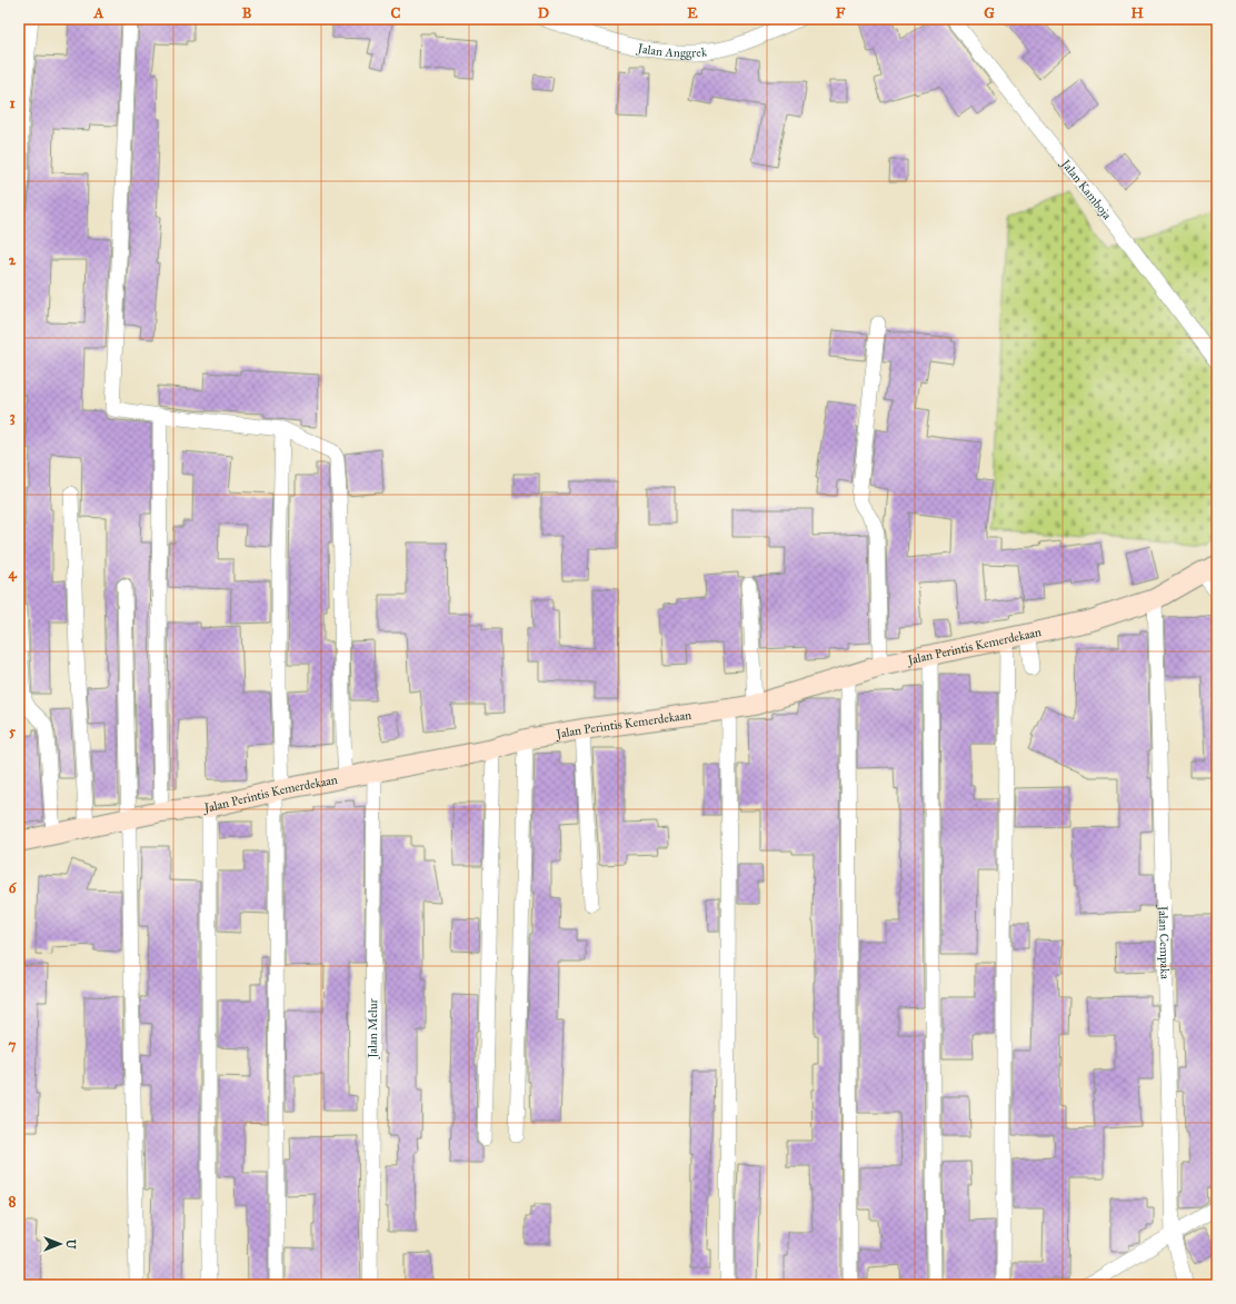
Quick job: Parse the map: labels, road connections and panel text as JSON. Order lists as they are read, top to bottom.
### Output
{
  "streets": {
    "street": [
      "Jalan Anggrek",
      "Jalan Kamboja",
      "Jalan Perintis Kemerdekaan",
      "Jalan Cempaka",
      "Jalan Melur"
    ]
  },
  "crossings": [
    ["Jalan Perintis Kemerdekaan", "Jalan Cempaka"],
    ["Jalan Perintis Kemerdekaan", "Jalan Melur"]
  ],
  "north": "right",
  "grid": {
    "columns": [
      "A",
      "B",
      "C",
      "D",
      "E",
      "F",
      "G",
      "H"
    ],
    "rows": [
      "1",
      "2",
      "3",
      "4",
      "5",
      "6",
      "7",
      "8"
    ]
  }
}
